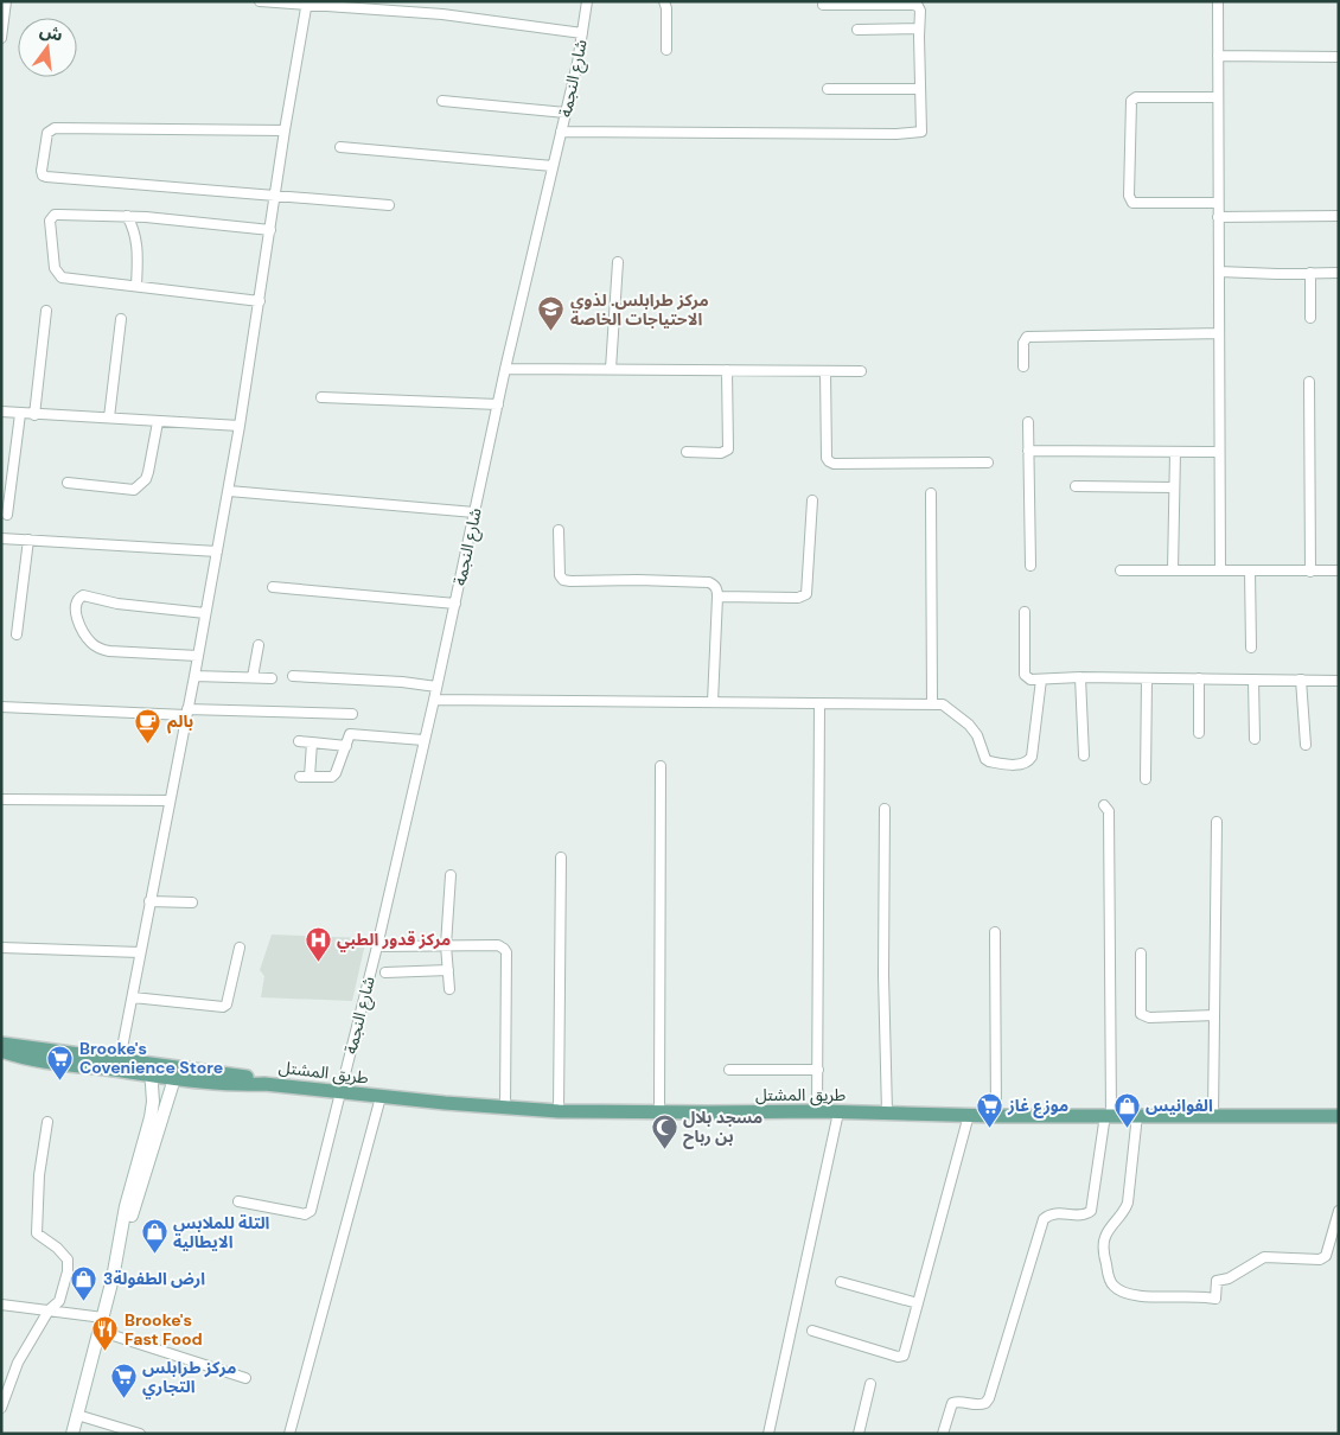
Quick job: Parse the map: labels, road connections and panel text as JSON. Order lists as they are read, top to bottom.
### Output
{
  "streets": {
    "main road": ["طريق المشتل"],
    "street": ["شارع النجمة"]
  },
  "crossings": [
    ["شارع النجمة", "طريق المشتل"]
  ],
  "places": {
    "school or university": ["مركز طرابلس. لذوي الاحتياجات الخاصة"],
    "cafe": ["بالم"],
    "hospital": ["مركز قدور الطبي"],
    "supermarket": ["Brooke's Covenience Store", "موزع غاز", "مركز طرابلس التجاري"],
    "shop": ["الفوانيس", "التلة للملابس الايطالية", "ارض الطفولة3"],
    "mosque": ["مسجد بلال بن رباح"],
    "restaurant": ["Brooke's Fast Food"]
  },
  "north": "top"
}
